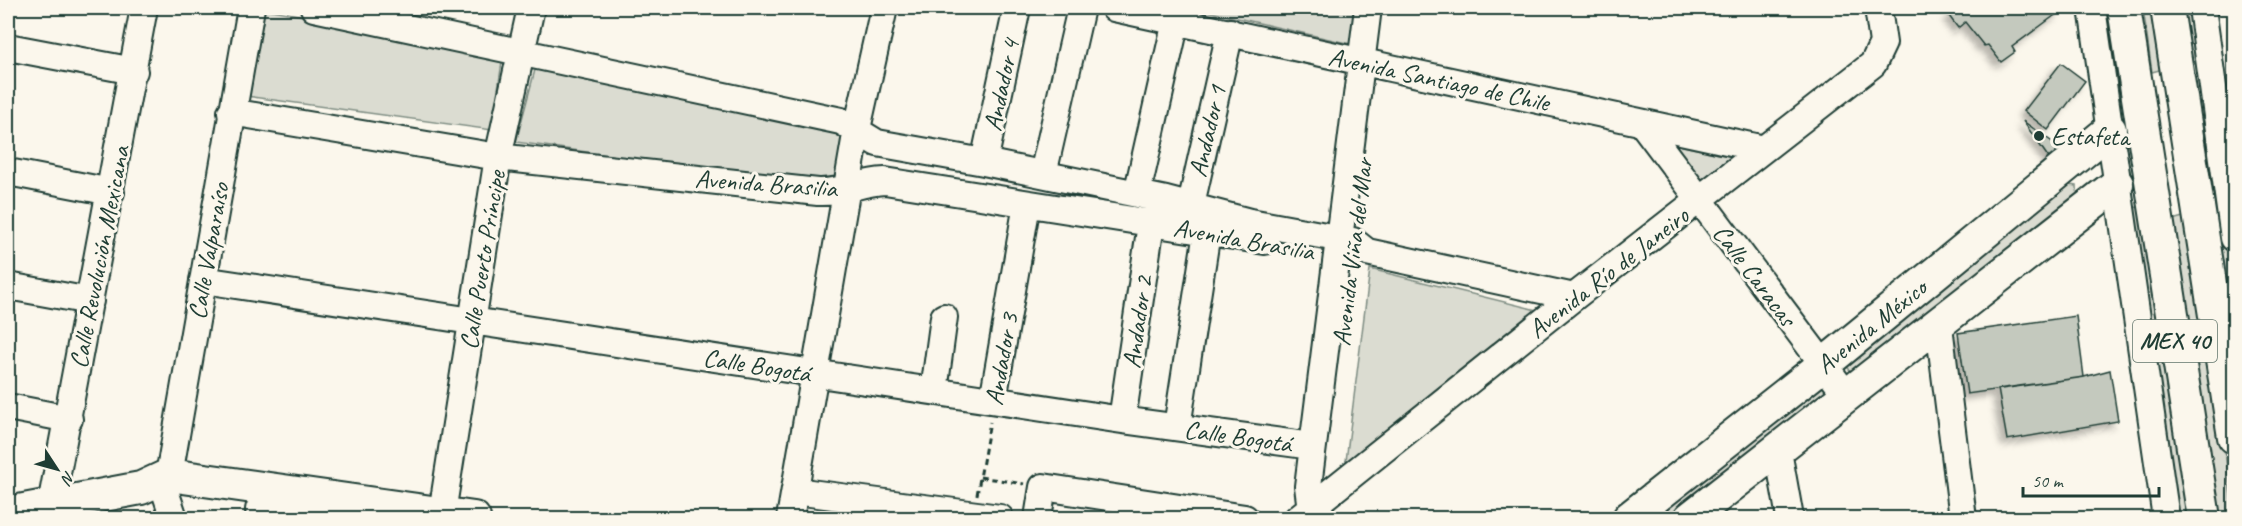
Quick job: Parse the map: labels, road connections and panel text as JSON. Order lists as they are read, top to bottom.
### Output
{
  "streets": {
    "main road": ["Avenida México", "MEX 40"],
    "street": [
      "Avenida Santiago de Chile",
      "Andador 4",
      "Andador 1",
      "Avenida Brasilia",
      "Calle Valparaíso",
      "Avenida Viña del Mar",
      "Calle Revolución Mexicana",
      "Calle Puerto Príncipe",
      "Avenida Río de Janeiro",
      "Calle Caracas",
      "Andador 2",
      "Andador 3",
      "Calle Bogotá"
    ]
  },
  "crossings": [
    ["Avenida Santiago de Chile", "Andador 1"],
    ["Avenida Santiago de Chile", "Avenida Viña del Mar"],
    ["Avenida Santiago de Chile", "Avenida Río de Janeiro"],
    ["Avenida Santiago de Chile", "Calle Caracas"],
    ["Andador 4", "Avenida Brasilia"],
    ["Andador 1", "Avenida Brasilia"],
    ["Andador 1", "Calle Bogotá"],
    ["Avenida Brasilia", "Calle Valparaíso"],
    ["Avenida Brasilia", "Avenida Viña del Mar"],
    ["Avenida Brasilia", "Calle Puerto Príncipe"],
    ["Avenida Brasilia", "Avenida Río de Janeiro"],
    ["Avenida Brasilia", "Andador 2"],
    ["Avenida Brasilia", "Andador 3"],
    ["Calle Valparaíso", "Calle Bogotá"],
    ["Avenida Viña del Mar", "Avenida Río de Janeiro"],
    ["Avenida Viña del Mar", "Calle Bogotá"],
    ["Calle Puerto Príncipe", "Calle Bogotá"],
    ["Avenida Río de Janeiro", "Calle Caracas"],
    ["Calle Caracas", "Avenida México"],
    ["Andador 2", "Calle Bogotá"],
    ["Andador 3", "Calle Bogotá"]
  ],
  "places": ["Estafeta"],
  "scale_bar": "50 m",
  "north": "bottom right"
}
